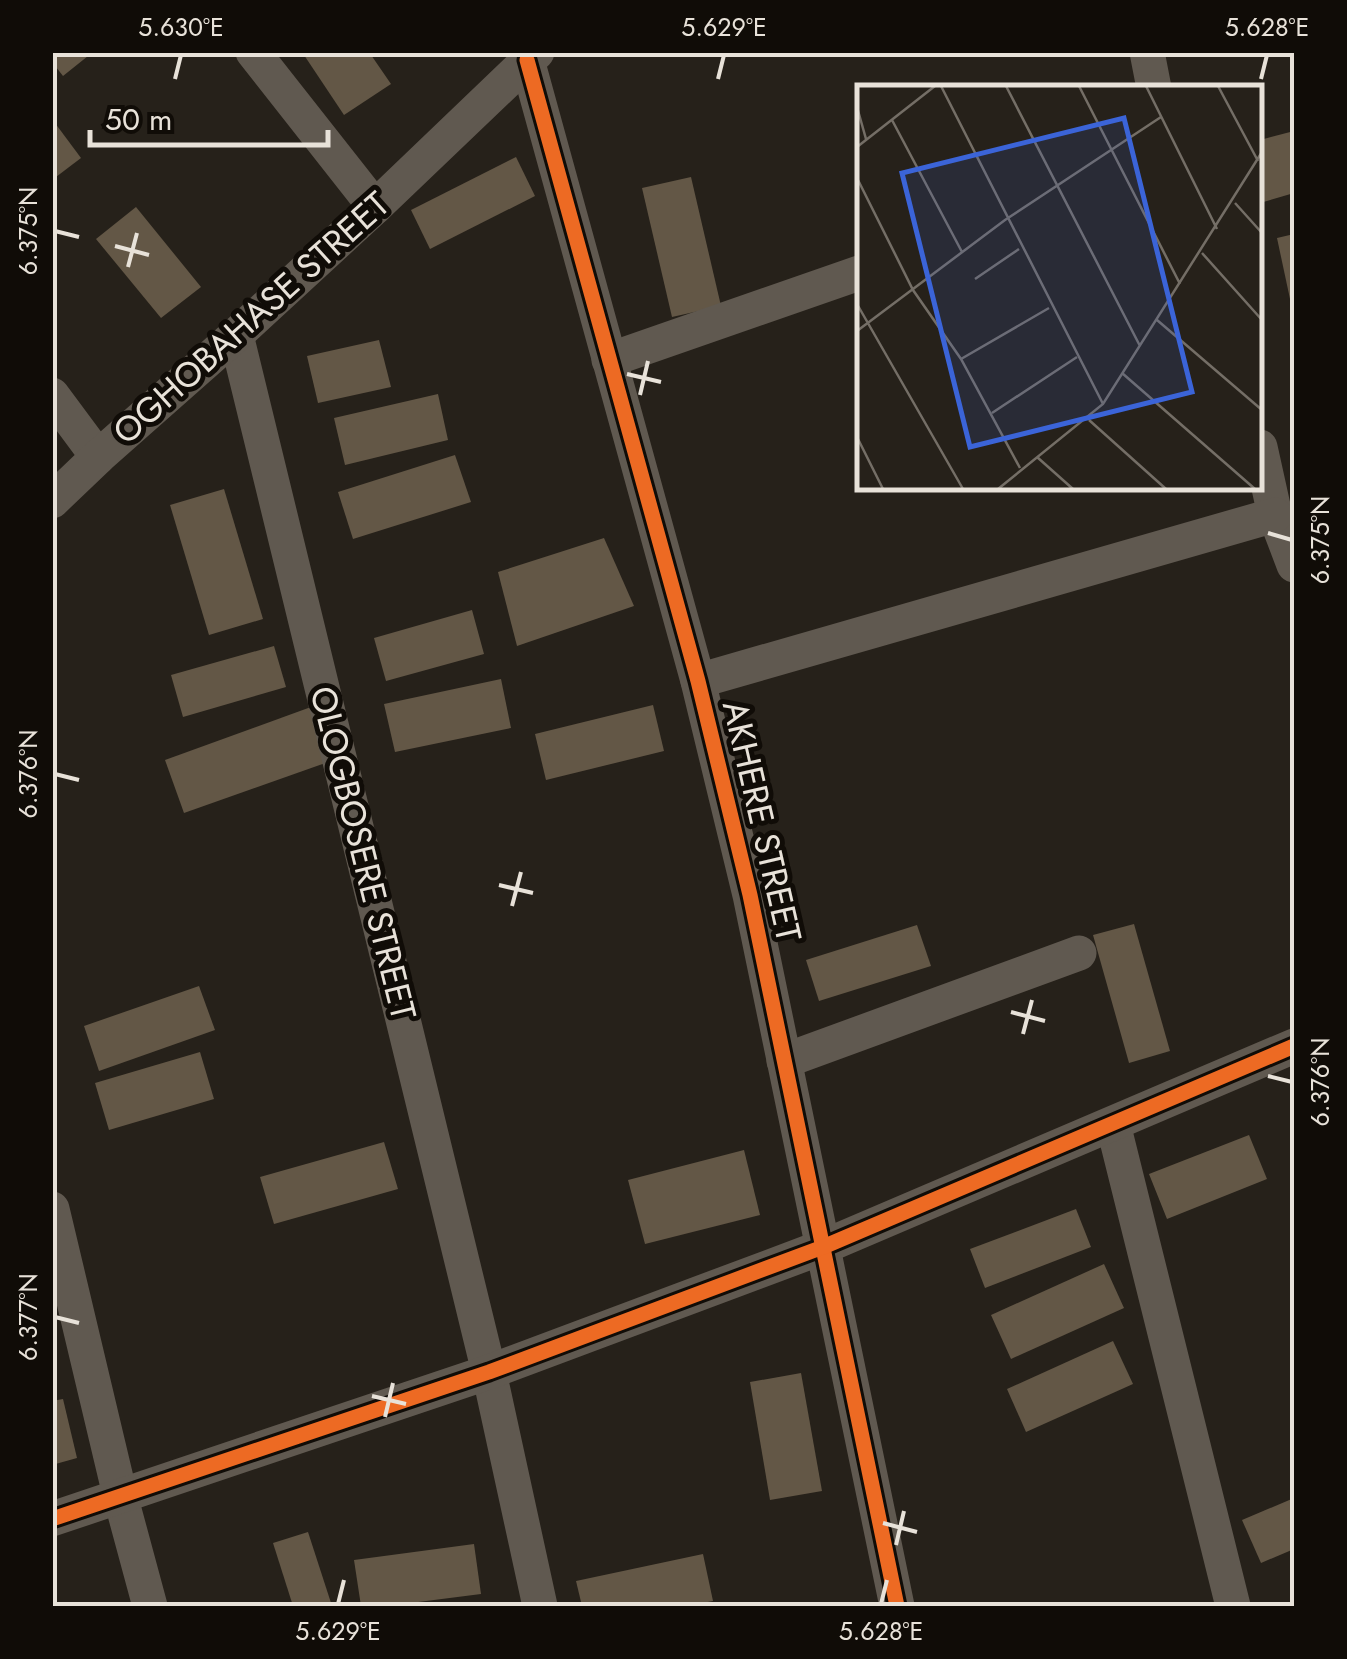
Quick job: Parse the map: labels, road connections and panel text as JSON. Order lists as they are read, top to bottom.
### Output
{
  "streets": {
    "street": ["OGHOBAHASE STREET", "AKHERE STREET", "OLOGBOSERE STREET"]
  },
  "crossings": [
    ["OGHOBAHASE STREET", "AKHERE STREET"],
    ["OGHOBAHASE STREET", "OLOGBOSERE STREET"]
  ],
  "scale_bar": "50 m",
  "coordinates": [
    "5.630°E",
    "5.629°E",
    "5.628°E",
    "6.375°N",
    "6.376°N",
    "6.377°N"
  ]
}
